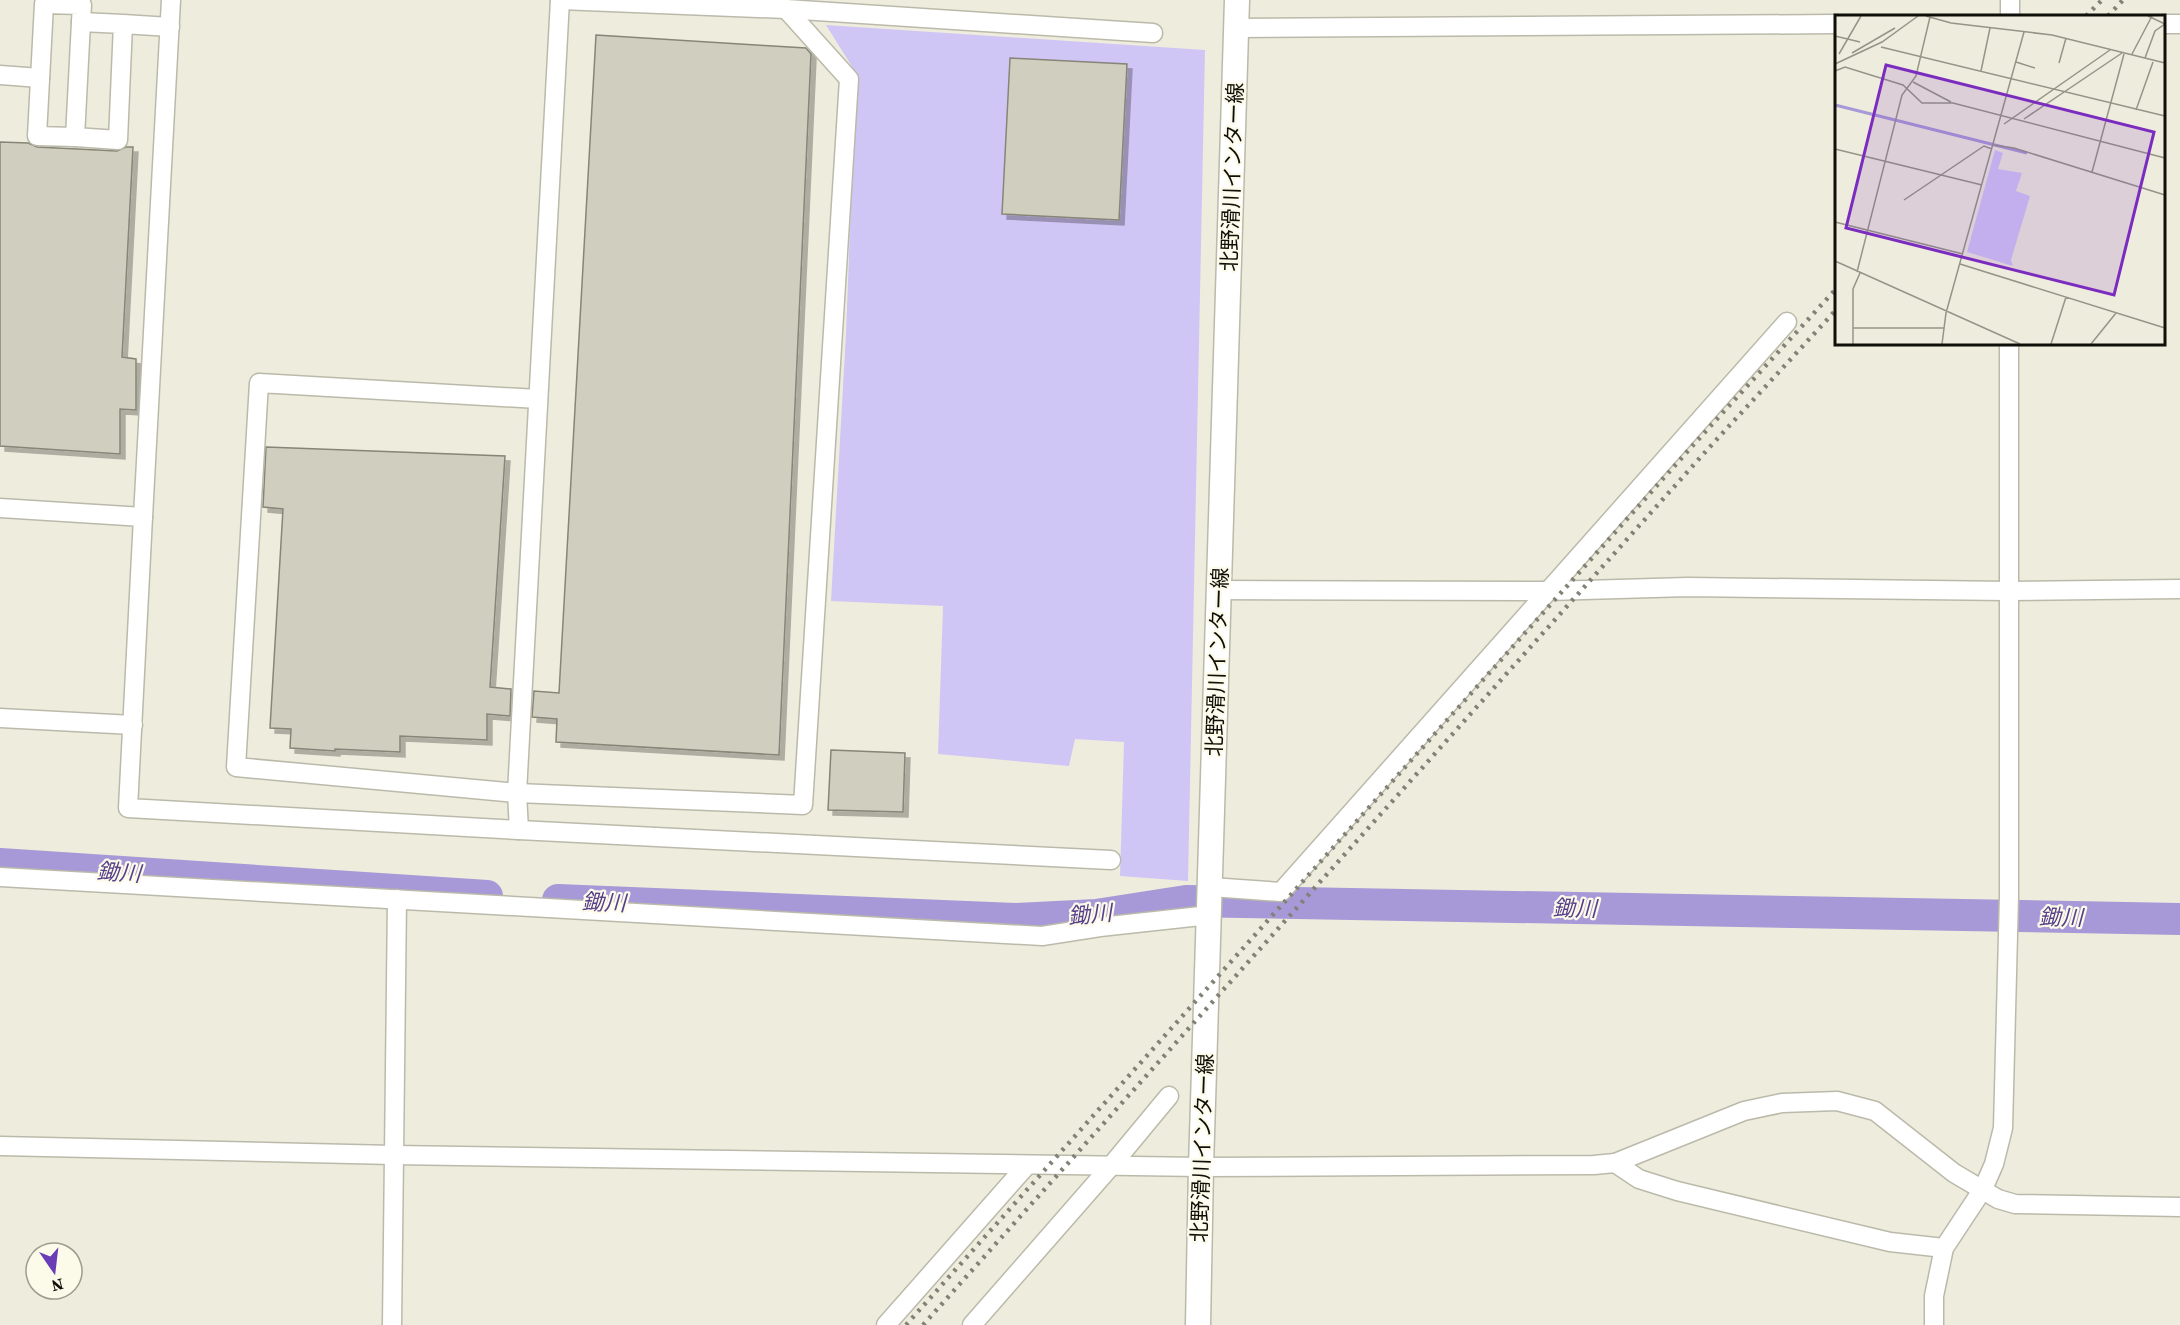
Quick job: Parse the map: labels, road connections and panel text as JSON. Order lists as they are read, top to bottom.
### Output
{
  "streets": {
    "main road": ["北野滑川インター線"]
  },
  "water": ["鋤川"],
  "north": "bottom"
}
